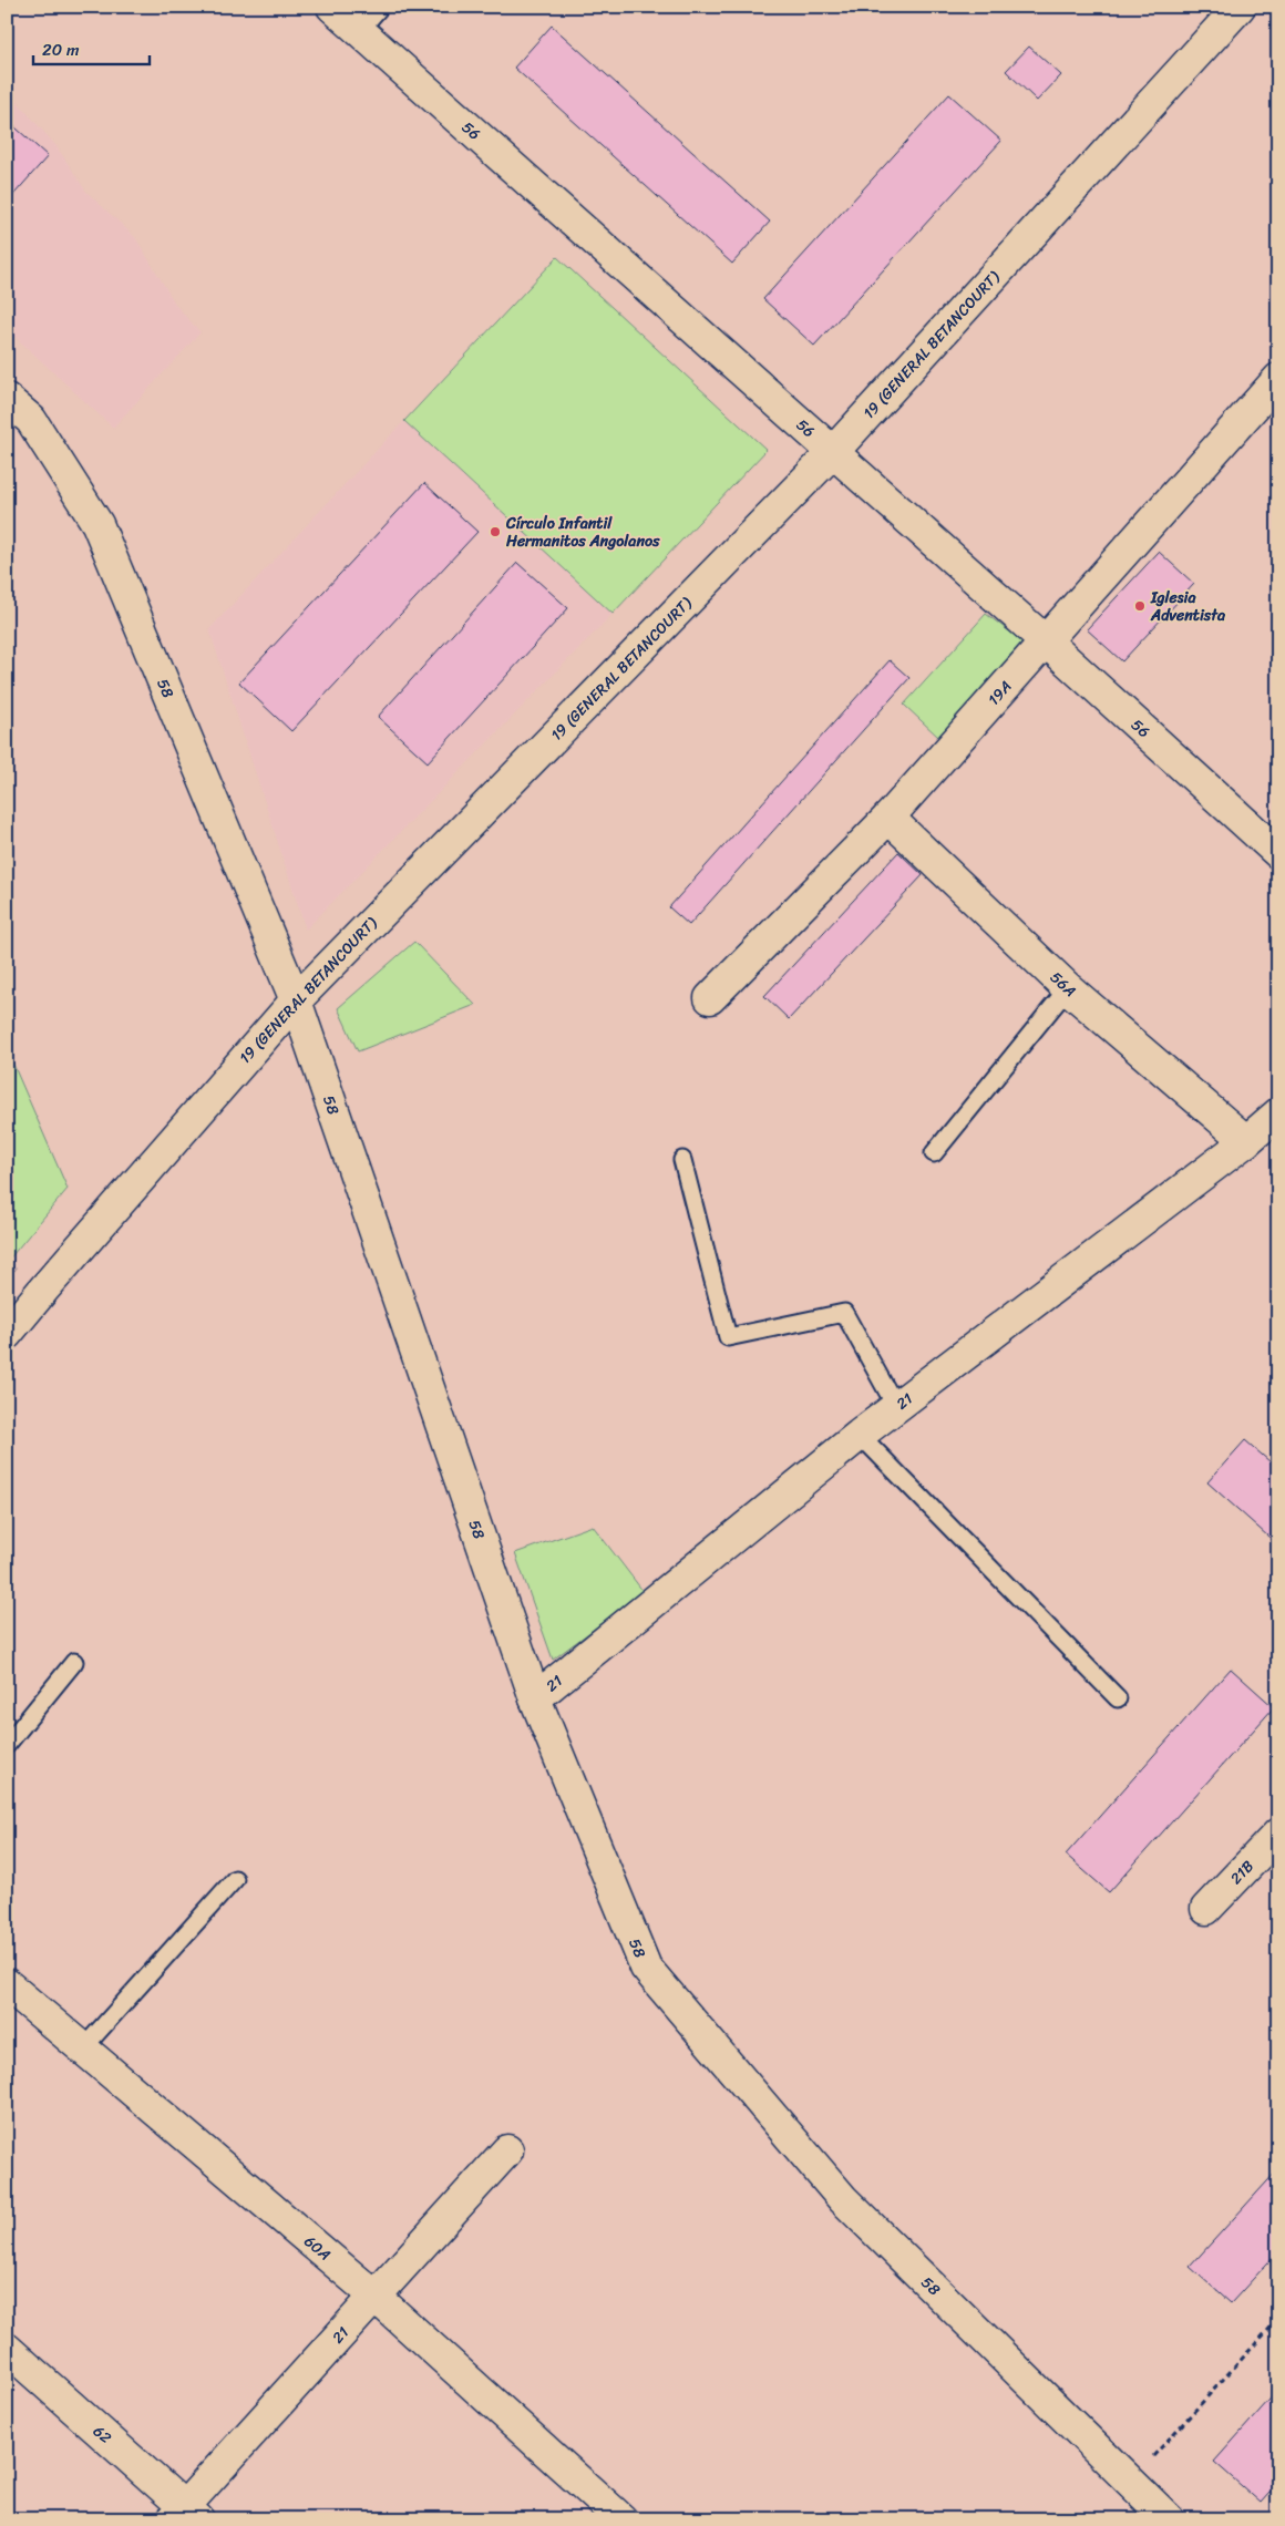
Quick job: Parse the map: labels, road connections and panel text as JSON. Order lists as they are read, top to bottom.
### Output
{
  "streets": {
    "street": [
      "56",
      "19 (GENERAL BETANCOURT)",
      "58",
      "19A",
      "56A",
      "21",
      "21B",
      "60A",
      "62"
    ]
  },
  "crossings": [
    ["56", "19 (GENERAL BETANCOURT)"],
    ["56", "19A"],
    ["19 (GENERAL BETANCOURT)", "58"],
    ["58", "21"],
    ["19A", "56A"],
    ["56A", "21"],
    ["21", "60A"],
    ["21", "62"]
  ],
  "places": ["Círculo Infantil Hermanitos Angolanos", "Iglesia Adventista"],
  "scale_bar": "20 m"
}
